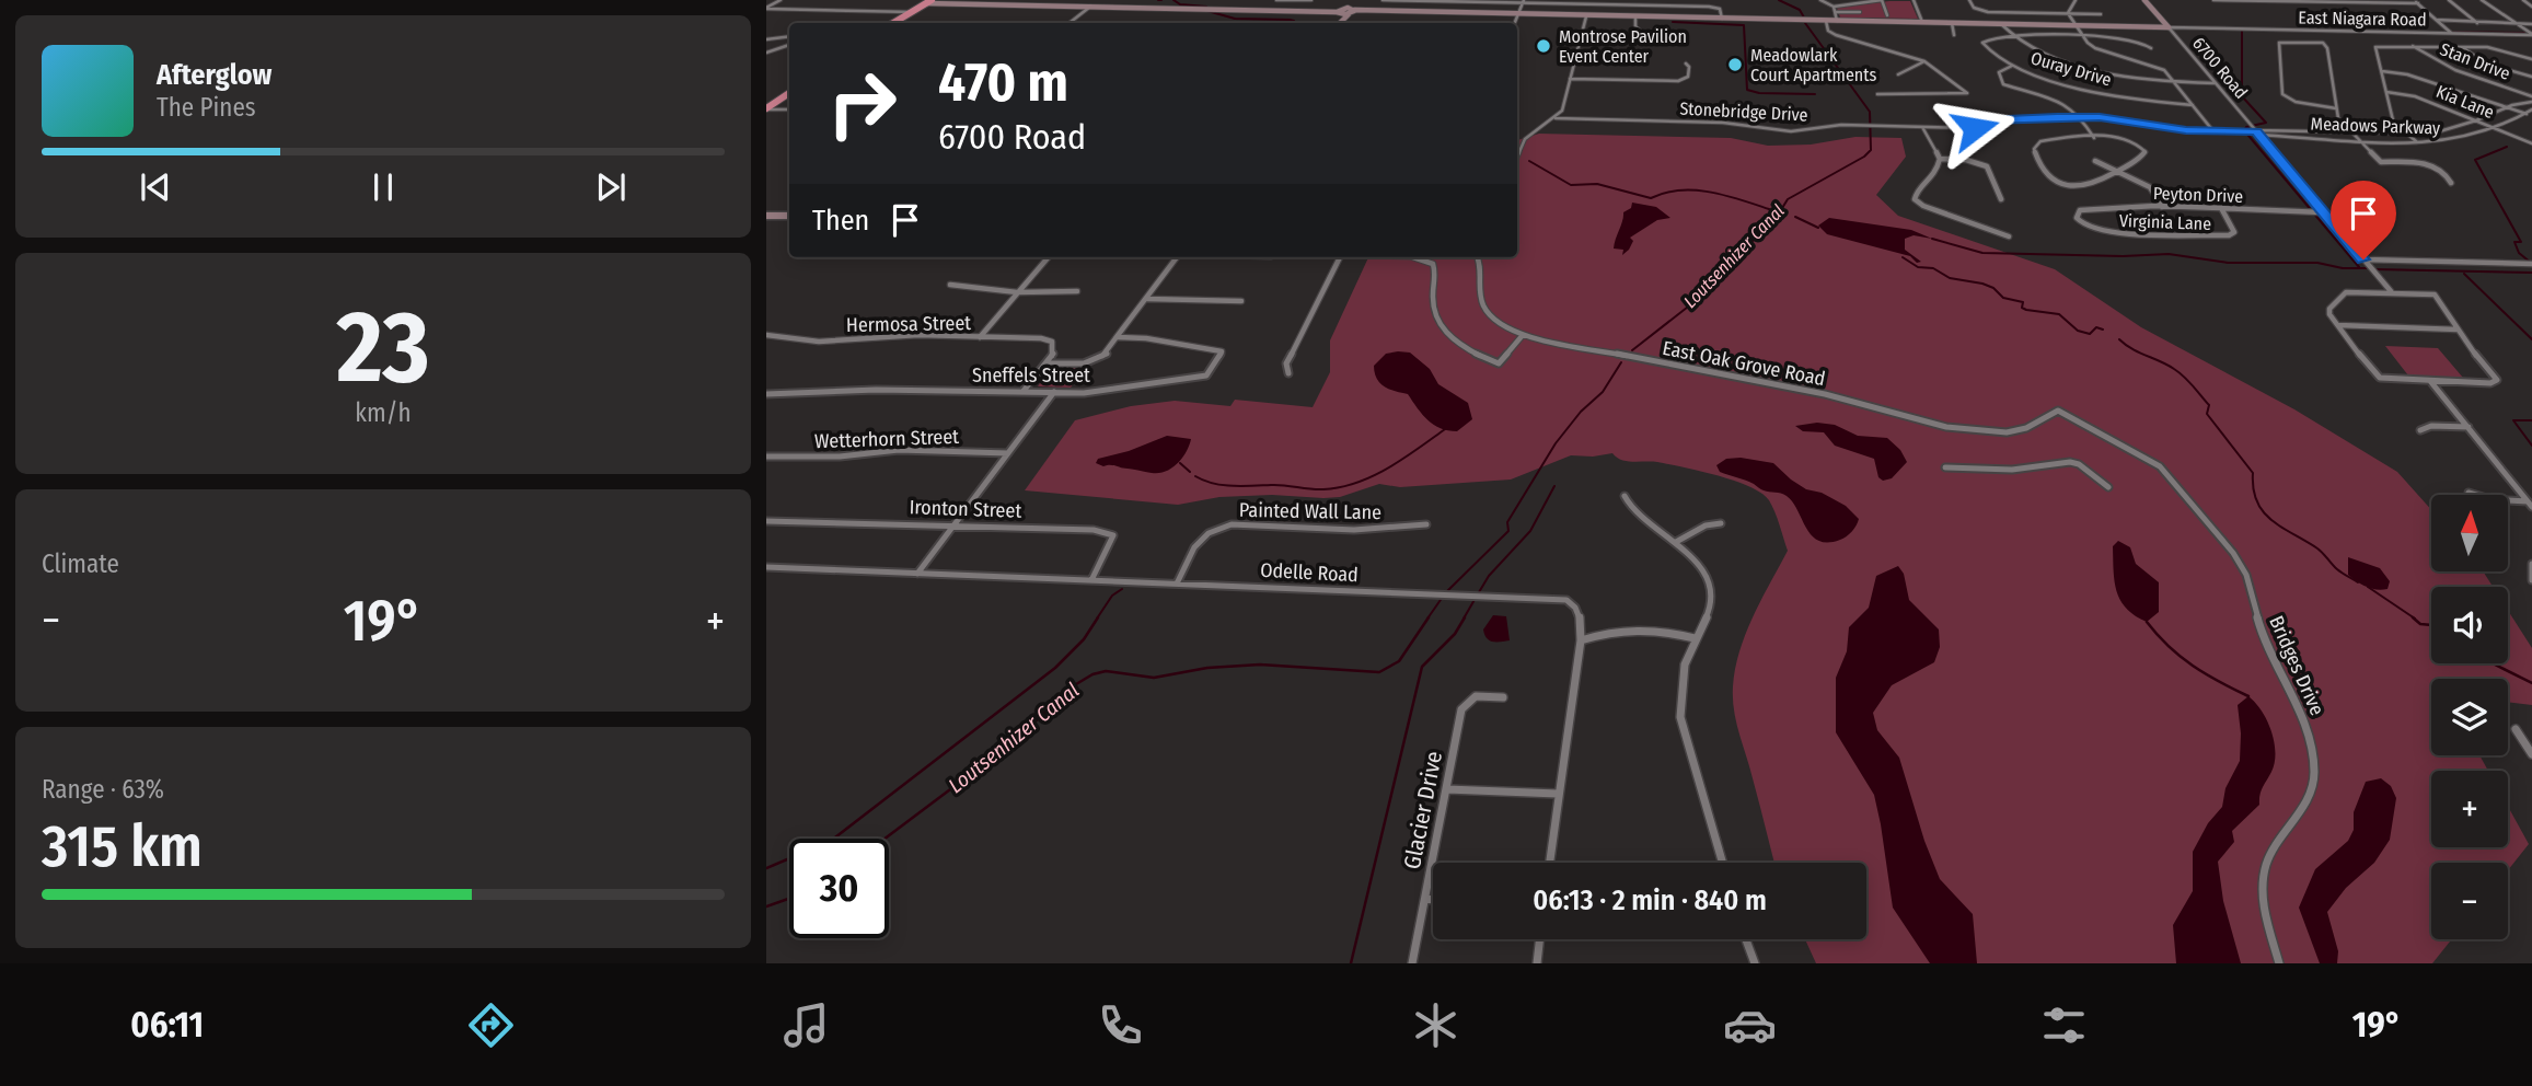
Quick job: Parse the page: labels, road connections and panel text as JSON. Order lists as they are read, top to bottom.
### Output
{
  "streets": {
    "street": [
      "East Niagara Road",
      "Stan Drive",
      "6700 Road",
      "Ouray Drive",
      "Kia Lane",
      "Stonebridge Drive",
      "Meadows Parkway",
      "Peyton Drive",
      "Virginia Lane",
      "Hermosa Street",
      "East Oak Grove Road",
      "Sneffels Street",
      "Wetterhorn Street",
      "Ironton Street",
      "Painted Wall Lane",
      "Odelle Road",
      "Bridges Drive",
      "Glacier Drive"
    ]
  },
  "crossings": [
    ["East Niagara Road", "6700 Road"],
    ["Stan Drive", "Meadows Parkway"],
    ["6700 Road", "Stonebridge Drive"],
    ["6700 Road", "Meadows Parkway"],
    ["6700 Road", "Peyton Drive"],
    ["Kia Lane", "Meadows Parkway"],
    ["Stonebridge Drive", "Meadows Parkway"],
    ["Peyton Drive", "Virginia Lane"],
    ["East Oak Grove Road", "Bridges Drive"],
    ["Ironton Street", "Odelle Road"],
    ["Painted Wall Lane", "Odelle Road"]
  ],
  "water": ["Loutsenhizer Canal"],
  "places": ["Montrose Pavilion Event Center", "Meadowlark Court Apartments"],
  "north": "top",
  "page": {
    "turn": ["470 m", "6700 Road"],
    "song": ["Afterglow", "The Pines"],
    "then": "Then",
    "tile": [
      ["23", "km/h"],
      "Climate",
      ["Range · 63%", "315 km"]
    ],
    "map_buttons": ["+", "−"],
    "heat": ["−", "19°", "+"],
    "limit": "30",
    "trip": "06:13 · 2 min · 840 m",
    "tabs": ["06:11", "19°"]
  }
}
